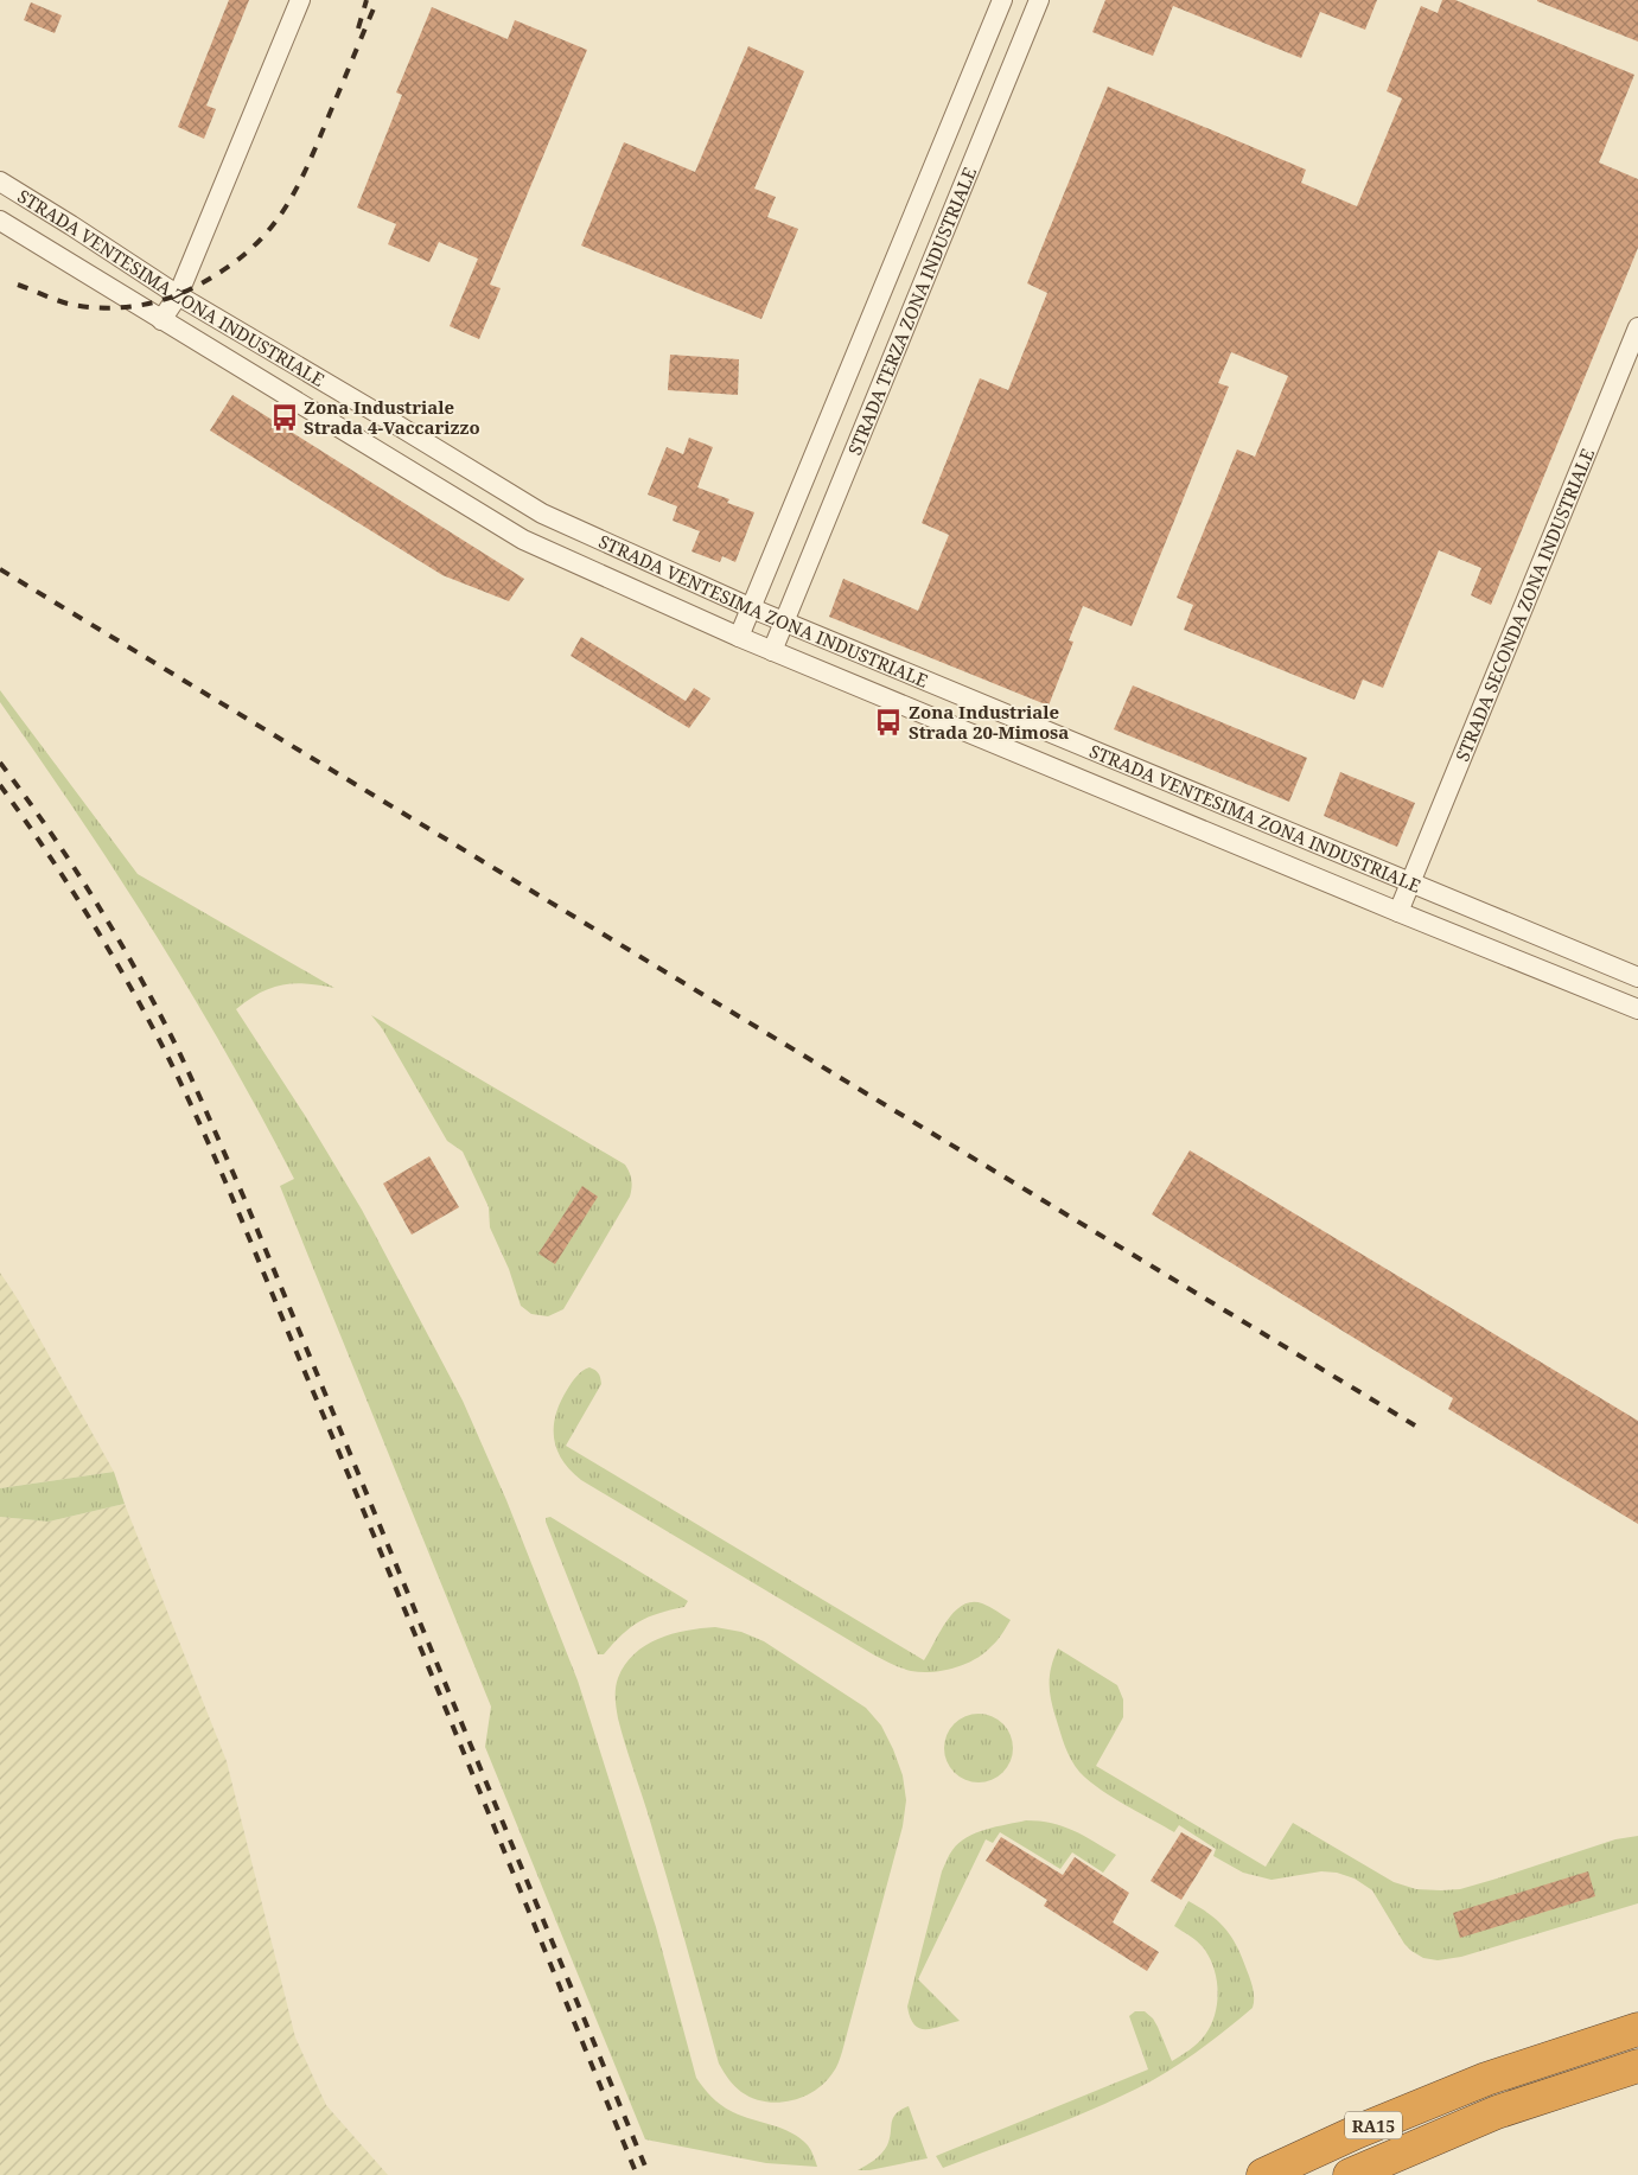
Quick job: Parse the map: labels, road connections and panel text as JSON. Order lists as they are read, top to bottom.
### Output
{
  "streets": {
    "highway": ["RA15"],
    "street": ["STRADA VENTESIMA ZONA INDUSTRIALE", "STRADA TERZA ZONA INDUSTRIALE", "STRADA SECONDA ZONA INDUSTRIALE"]
  },
  "crossings": [
    ["STRADA VENTESIMA ZONA INDUSTRIALE", "STRADA TERZA ZONA INDUSTRIALE"],
    ["STRADA VENTESIMA ZONA INDUSTRIALE", "STRADA SECONDA ZONA INDUSTRIALE"]
  ],
  "places": {
    "bus stop": ["Zona Industriale Strada 4-Vaccarizzo", "Zona Industriale Strada 20-Mimosa"]
  }
}
